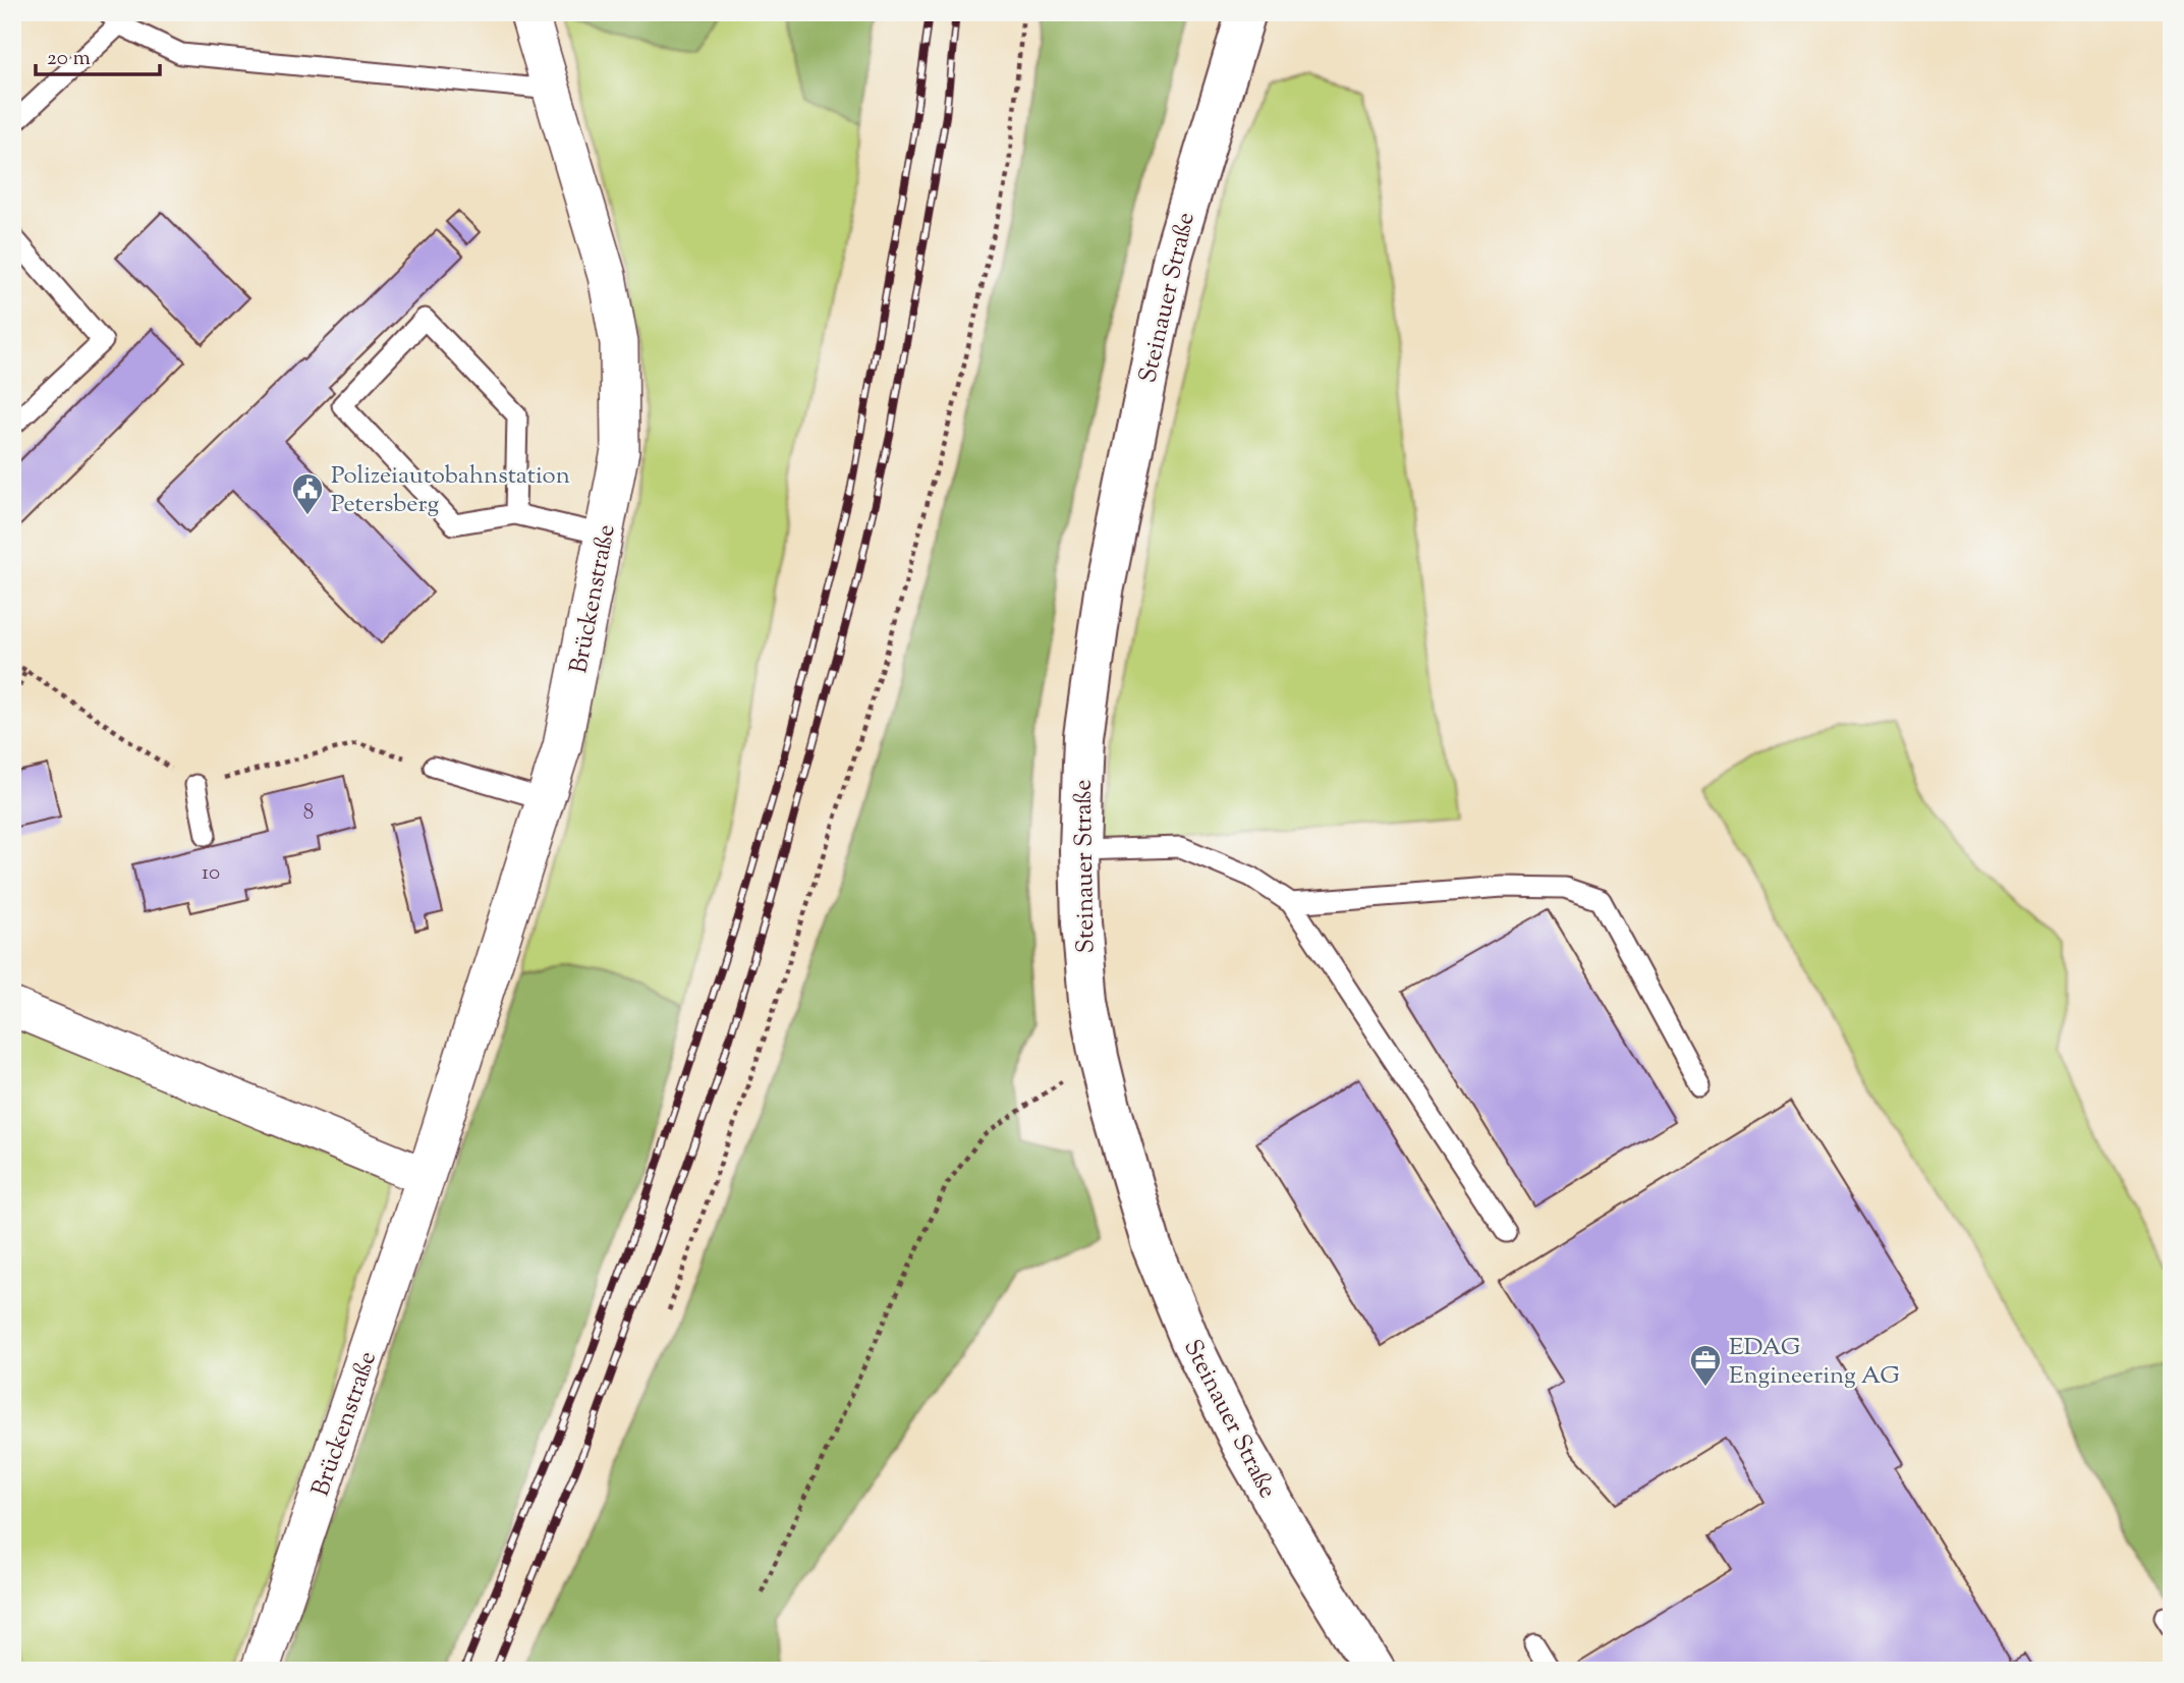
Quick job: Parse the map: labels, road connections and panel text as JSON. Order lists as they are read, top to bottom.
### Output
{
  "streets": {
    "street": ["Steinauer Straße", "Brückenstraße"]
  },
  "places": {
    "public building": ["Polizeiautobahnstation Petersberg"],
    "office": ["EDAG Engineering AG"]
  },
  "house_numbers": ["8", "10"],
  "scale_bar": "20 m"
}
